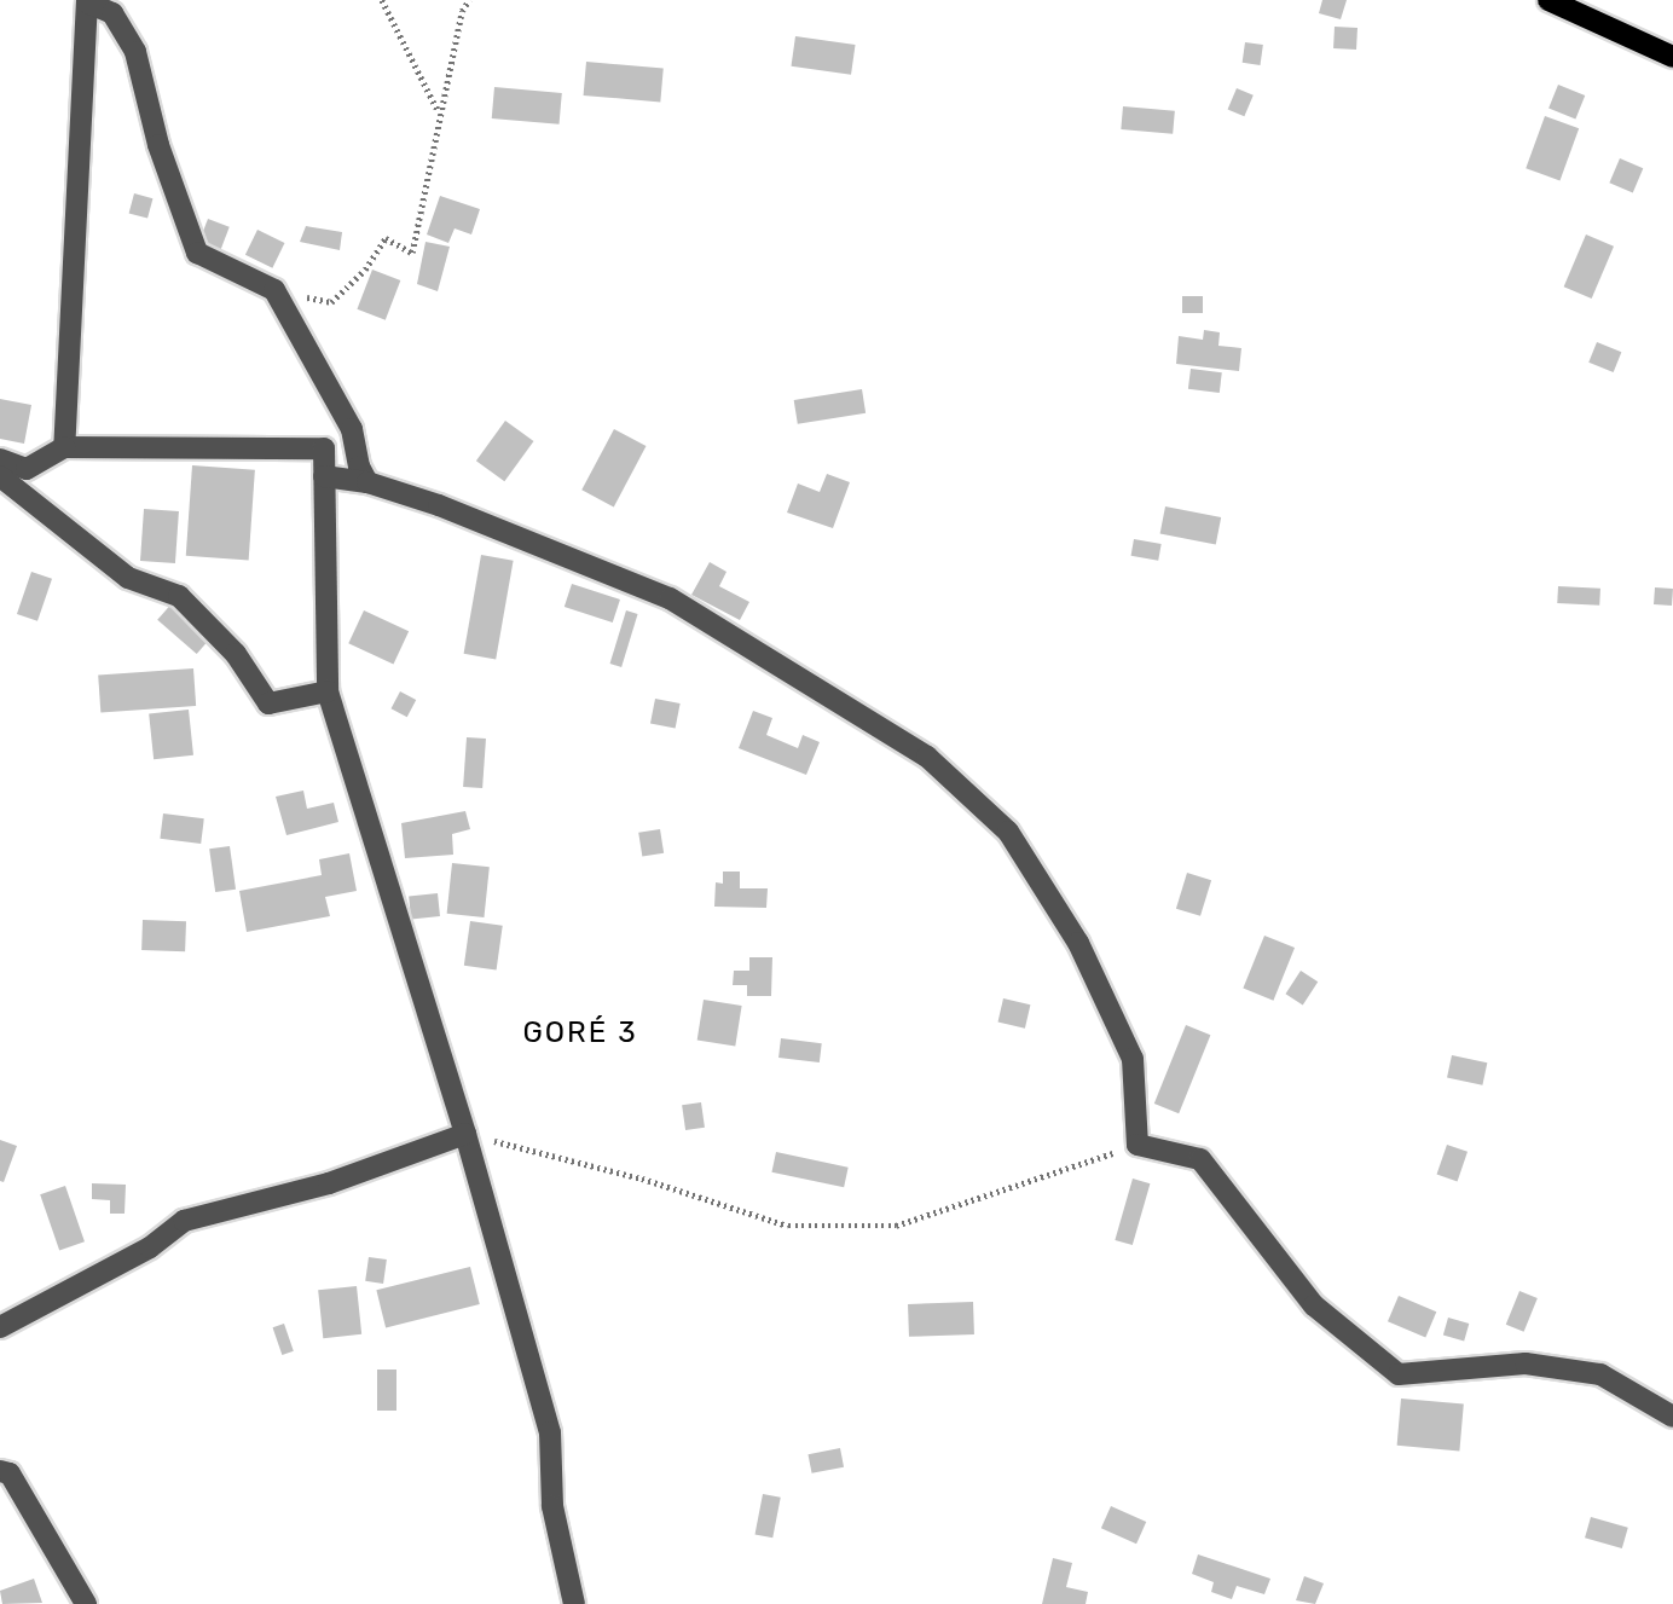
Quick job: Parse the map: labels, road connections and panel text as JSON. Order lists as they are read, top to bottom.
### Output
{
  "districts": ["GORÉ 3"]
}
